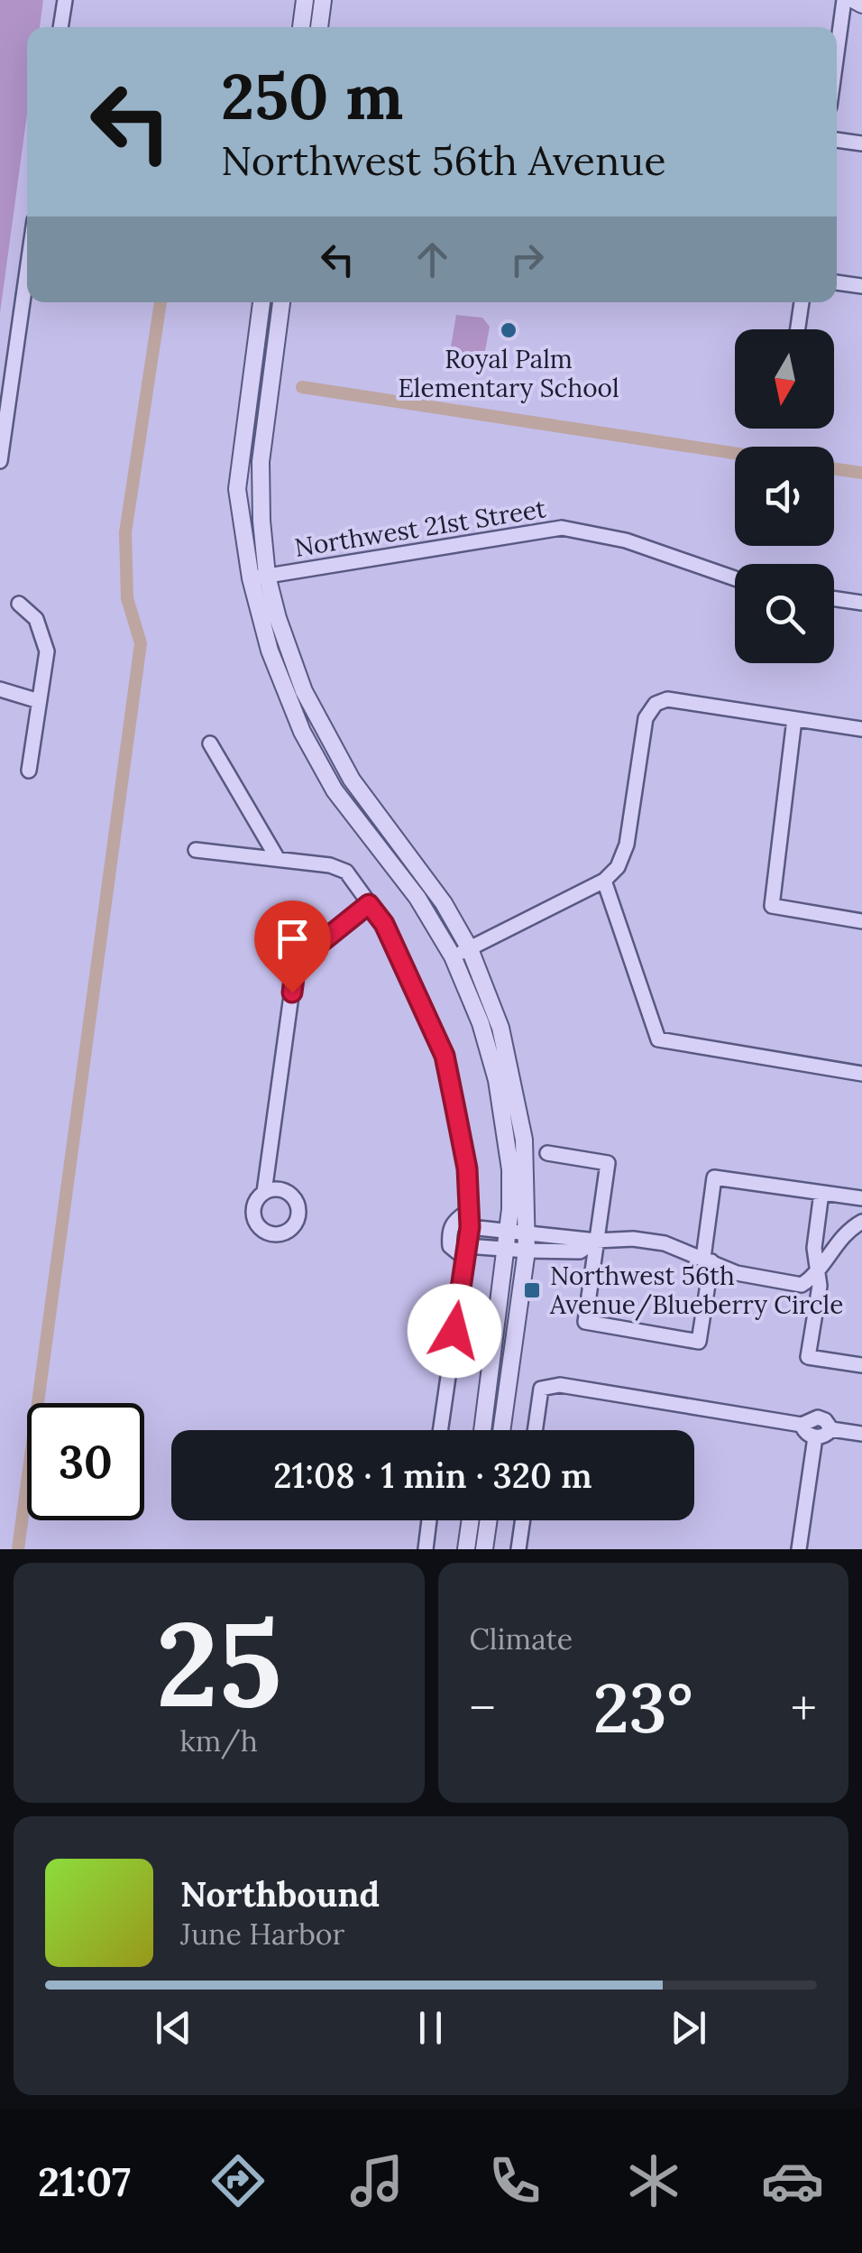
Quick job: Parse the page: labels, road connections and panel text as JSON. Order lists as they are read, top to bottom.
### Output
{
  "streets": {
    "street": ["Northwest 21st Street"]
  },
  "places": {
    "other": ["Royal Palm Elementary School"],
    "transit": ["Northwest 56th Avenue/Blueberry Circle"]
  },
  "north": "bottom",
  "page": {
    "turn": ["250 m", "Northwest 56th Avenue"],
    "limit": "30",
    "trip": "21:08 · 1 min · 320 m",
    "tile": [
      ["25", "km/h"],
      "Climate"
    ],
    "heat": ["−", "23°", "+"],
    "song": ["Northbound", "June Harbor"],
    "tabs": "21:07"
  }
}
